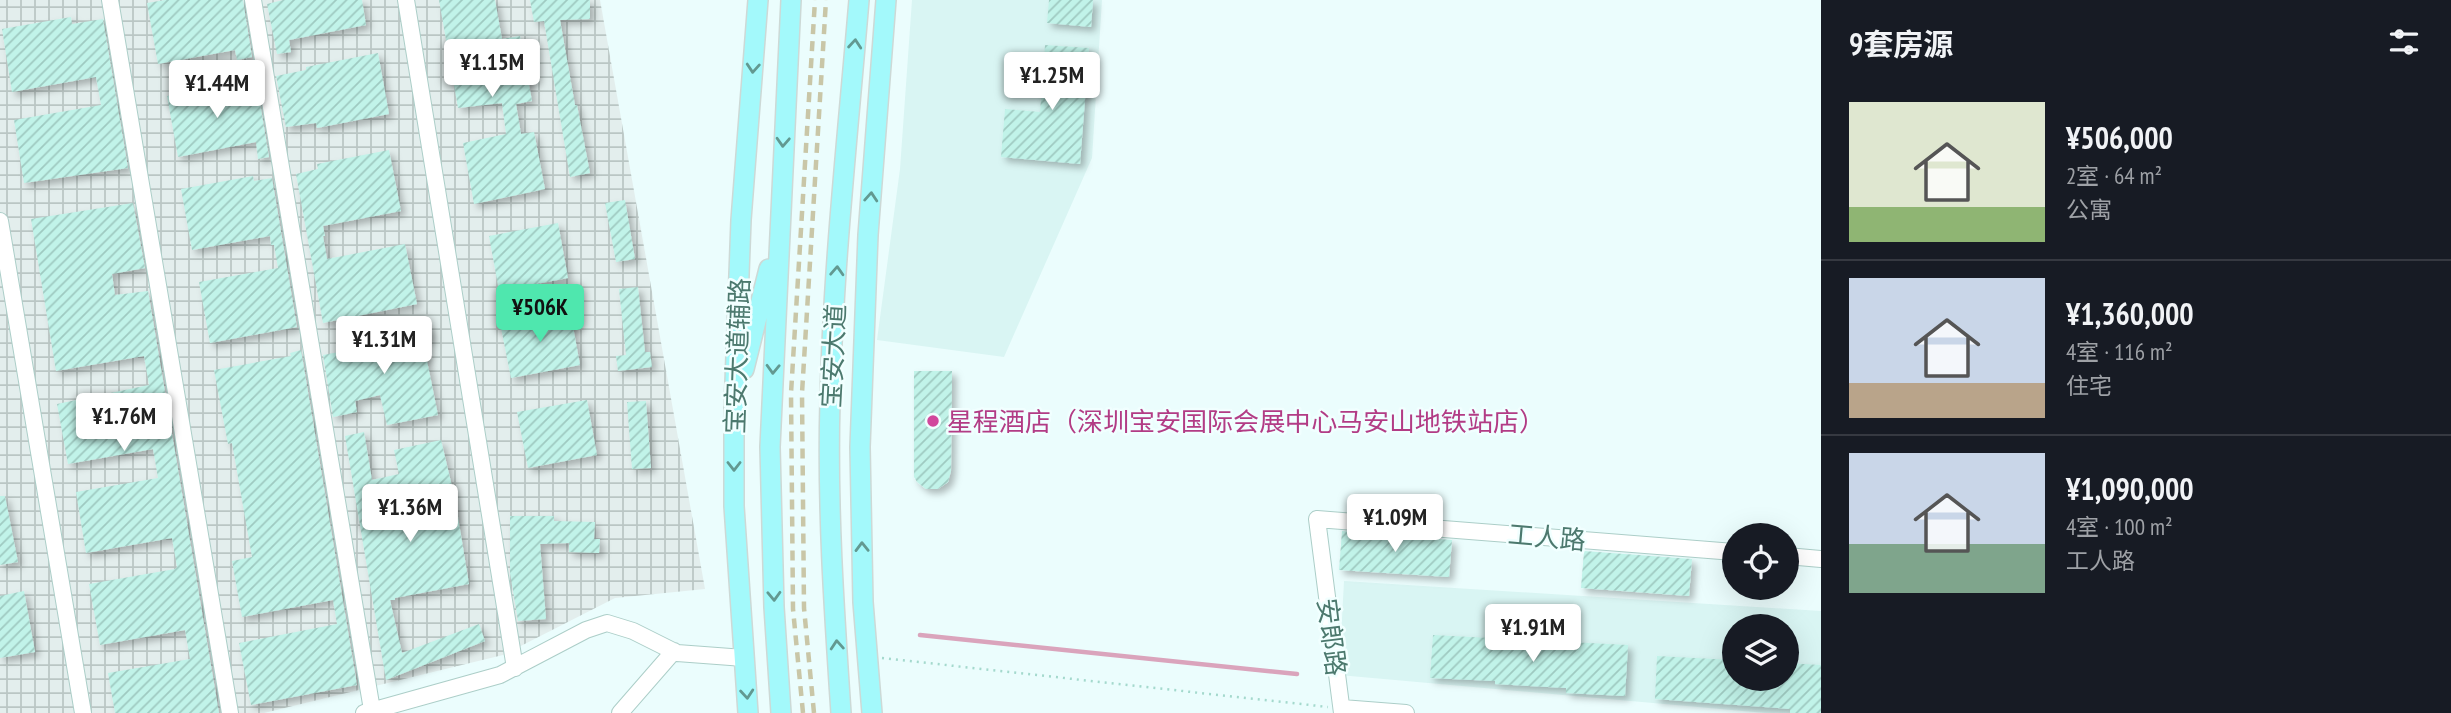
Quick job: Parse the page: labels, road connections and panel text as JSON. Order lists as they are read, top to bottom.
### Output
{
  "streets": {
    "main road": ["宝安大道辅路", "宝安大道"],
    "street": ["工人路", "安郎路"]
  },
  "crossings": [
    ["工人路", "安郎路"]
  ],
  "places": ["星程酒店（深圳宝安国际会展中心马安山地铁站店）"],
  "page": {
    "heading": "9套房源",
    "price": [
      "¥1.15M",
      "¥1.25M",
      "¥1.44M",
      "¥506K",
      "¥1.31M",
      "¥1.76M",
      "¥1.36M",
      "¥1.09M",
      "¥1.91M"
    ],
    "list": [
      {
        "name": "¥506,000",
        "note": "2室 · 64 m² · 公寓"
      },
      {
        "name": "¥1,360,000",
        "note": "4室 · 116 m² · 住宅"
      },
      {
        "name": "¥1,090,000",
        "note": "4室 · 100 m² · 工人路"
      }
    ]
  }
}
